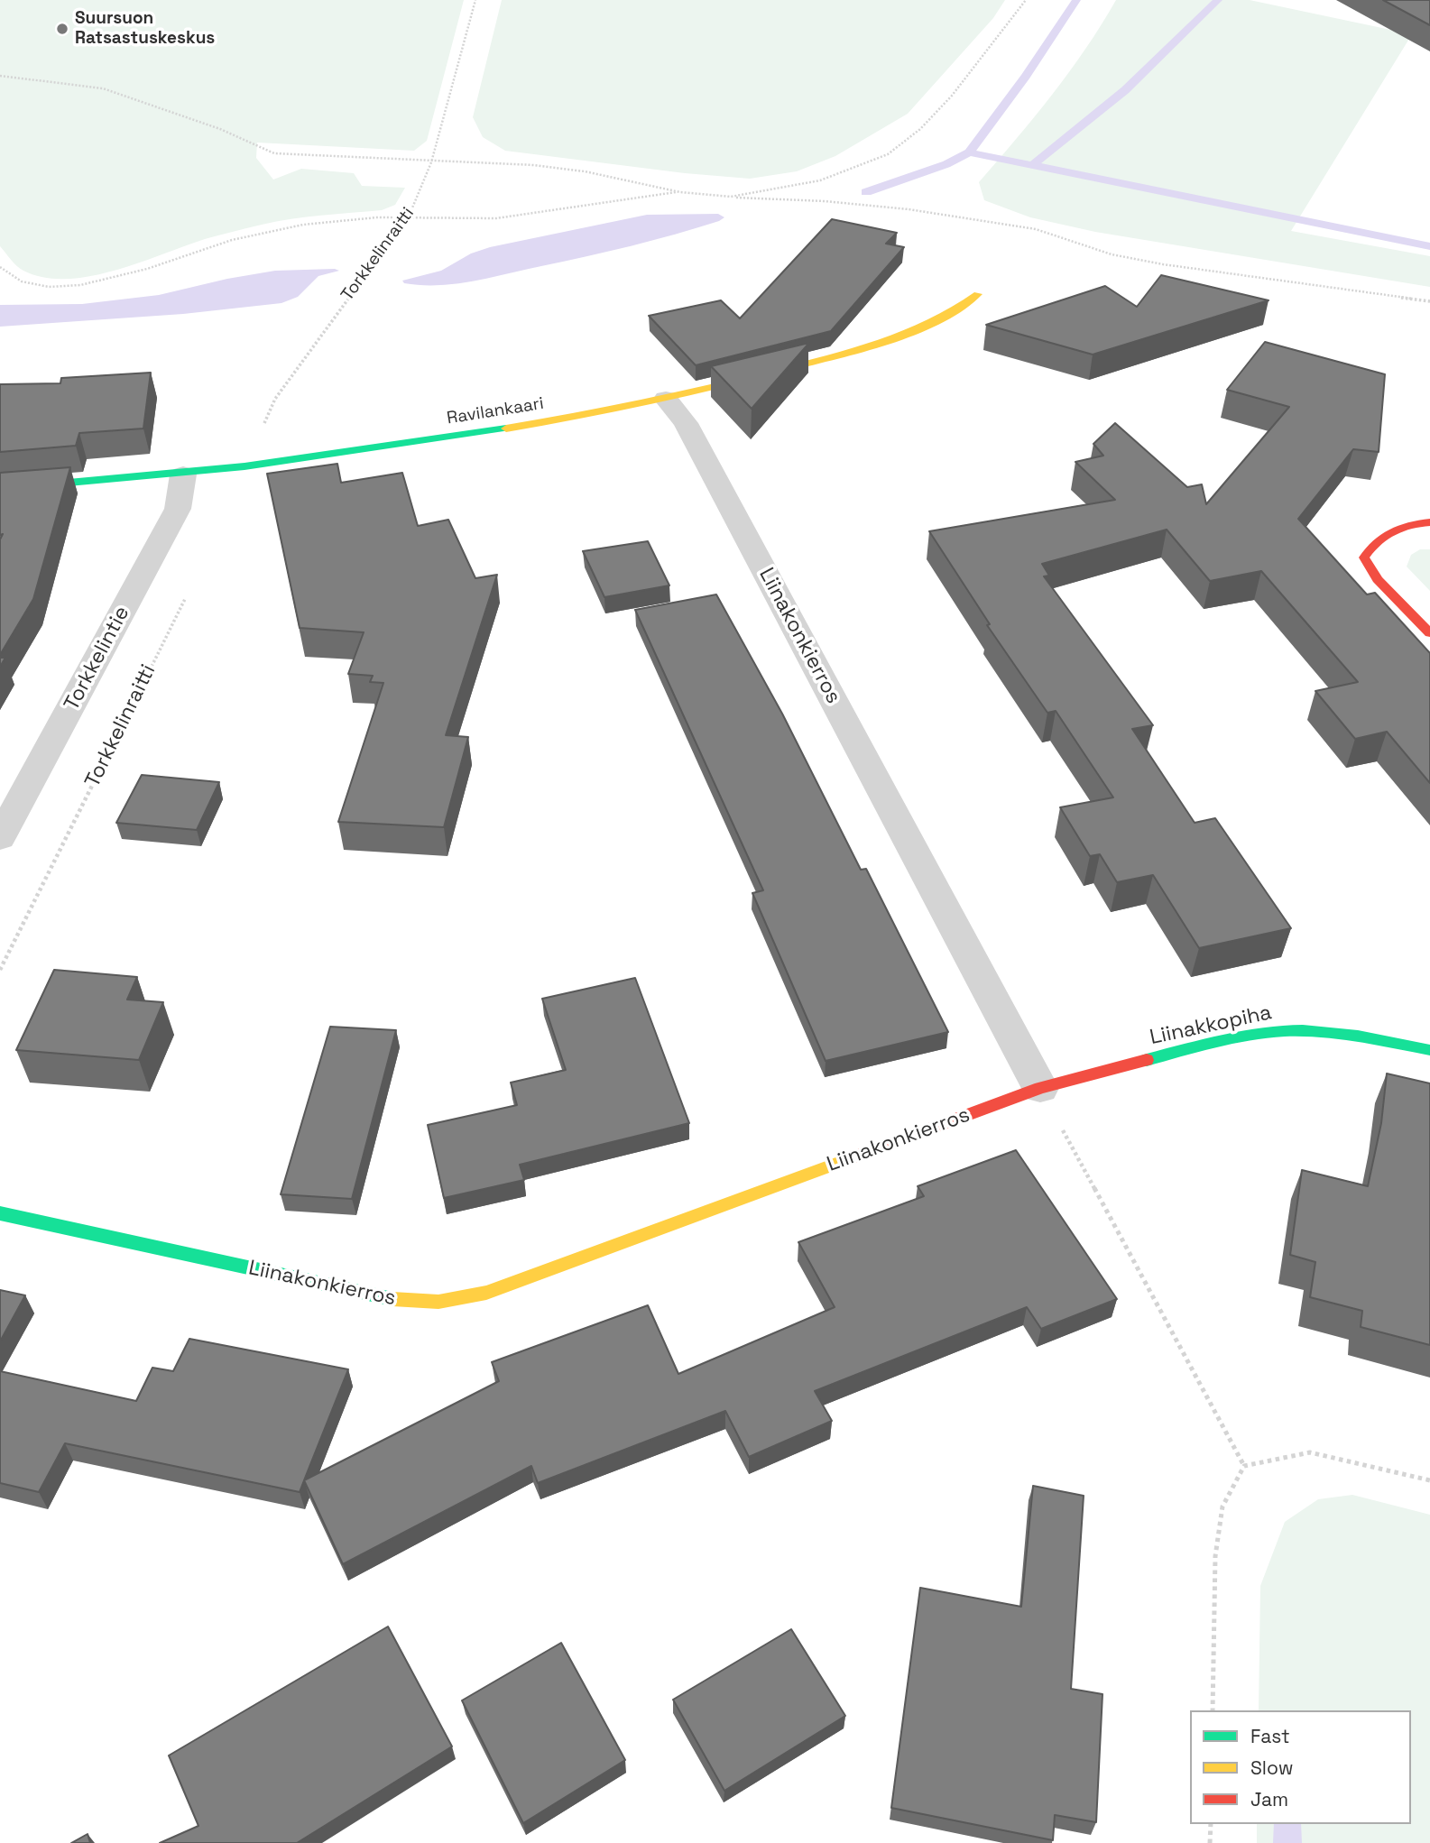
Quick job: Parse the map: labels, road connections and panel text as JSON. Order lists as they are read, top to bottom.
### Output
{
  "streets": {
    "street": [
      "Ravilankaari",
      "Liinakonkierros",
      "Torkkelintie",
      "Liinakkopiha"
    ],
    "path": ["Torkkelinraitti"]
  },
  "crossings": [
    ["Ravilankaari", "Liinakonkierros"],
    ["Ravilankaari", "Torkkelintie"],
    ["Liinakonkierros", "Liinakkopiha"]
  ],
  "places": ["Suursuon Ratsastuskeskus"],
  "legend": ["Fast", "Slow", "Jam"]
}
